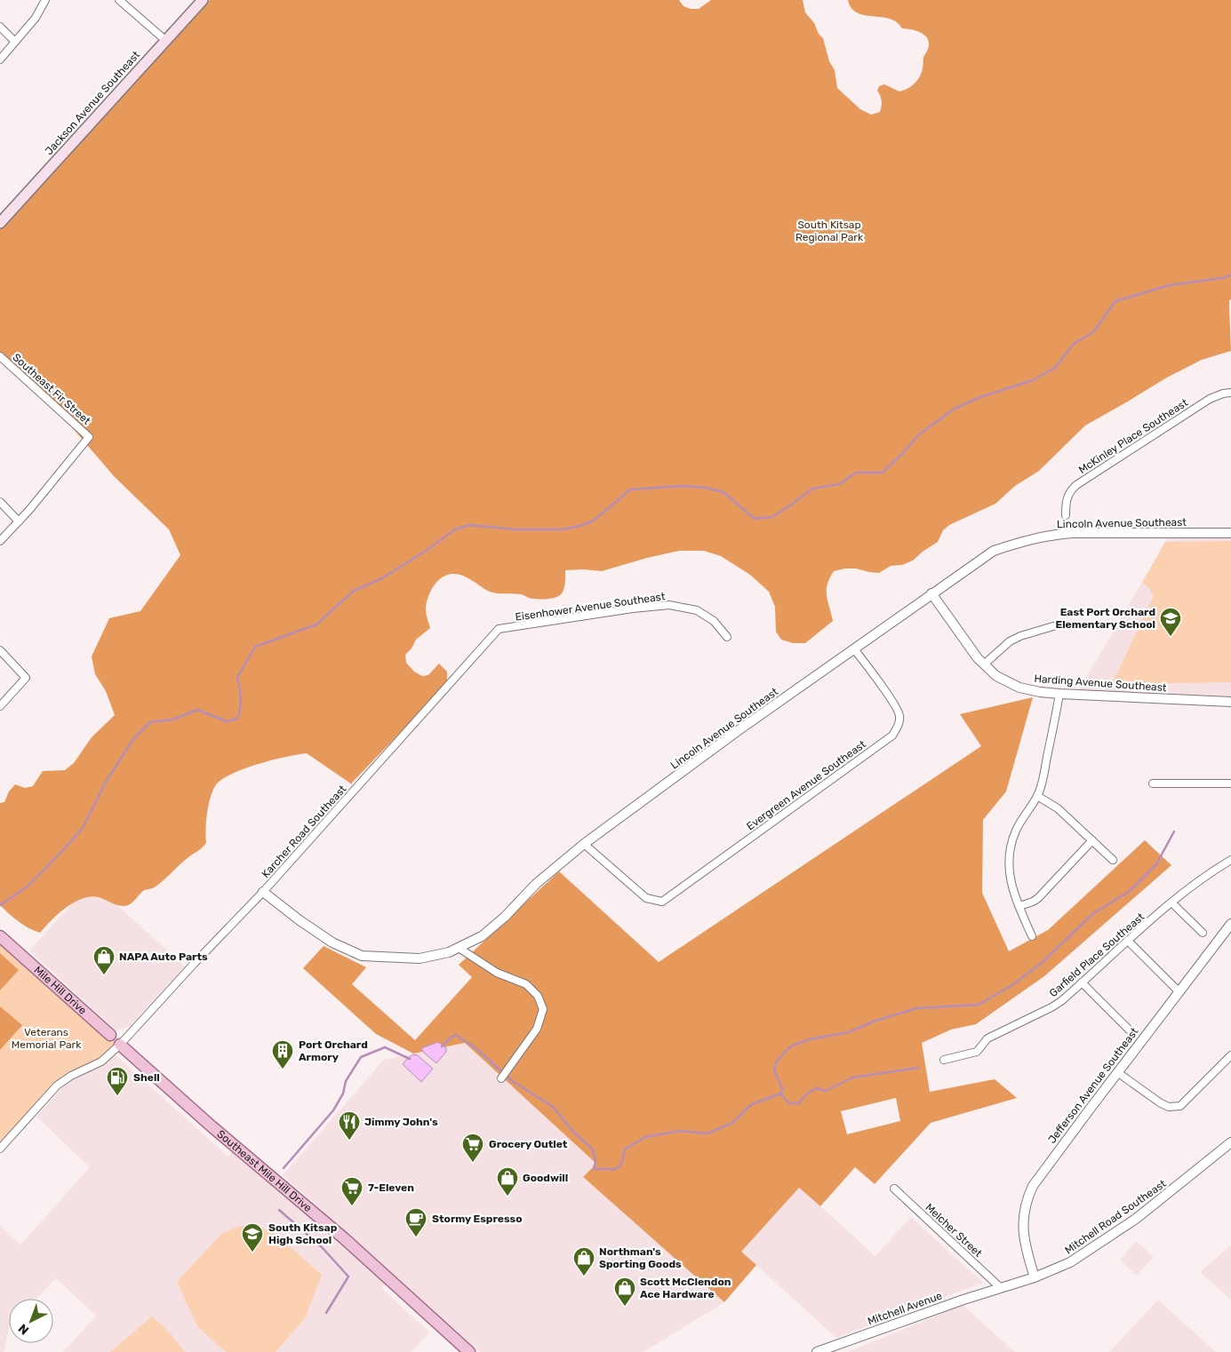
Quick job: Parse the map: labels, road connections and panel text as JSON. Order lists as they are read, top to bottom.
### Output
{
  "streets": {
    "main road": ["Jackson Avenue Southeast", "Mile Hill Drive", "Southeast Mile Hill Drive"],
    "street": [
      "Southeast Fir Street",
      "McKinley Place Southeast",
      "Lincoln Avenue Southeast",
      "Eisenhower Avenue Southeast",
      "Harding Avenue Southeast",
      "Evergreen Avenue Southeast",
      "Karcher Road Southeast",
      "Garfield Place Southeast",
      "Jefferson Avenue Southeast",
      "Mitchell Road Southeast",
      "Melcher Street",
      "Mitchell Avenue"
    ]
  },
  "crossings": [
    ["Lincoln Avenue Southeast", "Harding Avenue Southeast"],
    ["Lincoln Avenue Southeast", "Evergreen Avenue Southeast"],
    ["Lincoln Avenue Southeast", "Karcher Road Southeast"],
    ["Eisenhower Avenue Southeast", "Karcher Road Southeast"],
    ["Karcher Road Southeast", "Mile Hill Drive"],
    ["Karcher Road Southeast", "Southeast Mile Hill Drive"],
    ["Mile Hill Drive", "Southeast Mile Hill Drive"],
    ["Jefferson Avenue Southeast", "Mitchell Road Southeast"],
    ["Mitchell Road Southeast", "Melcher Street"],
    ["Mitchell Road Southeast", "Mitchell Avenue"],
    ["Melcher Street", "Mitchell Avenue"]
  ],
  "parks": ["South Kitsap Regional Park", "Veterans Memorial Park"],
  "places": {
    "school or university": ["East Port Orchard Elementary School", "South Kitsap High School"],
    "shop": [
      "NAPA Auto Parts",
      "Goodwill",
      "Northman's Sporting Goods",
      "Scott McClendon Ace Hardware"
    ],
    "building": ["Port Orchard Armory"],
    "fuel station": ["Shell"],
    "restaurant": ["Jimmy John's"],
    "supermarket": ["Grocery Outlet", "7-Eleven"],
    "cafe": ["Stormy Espresso"]
  },
  "north": "bottom left"
}
